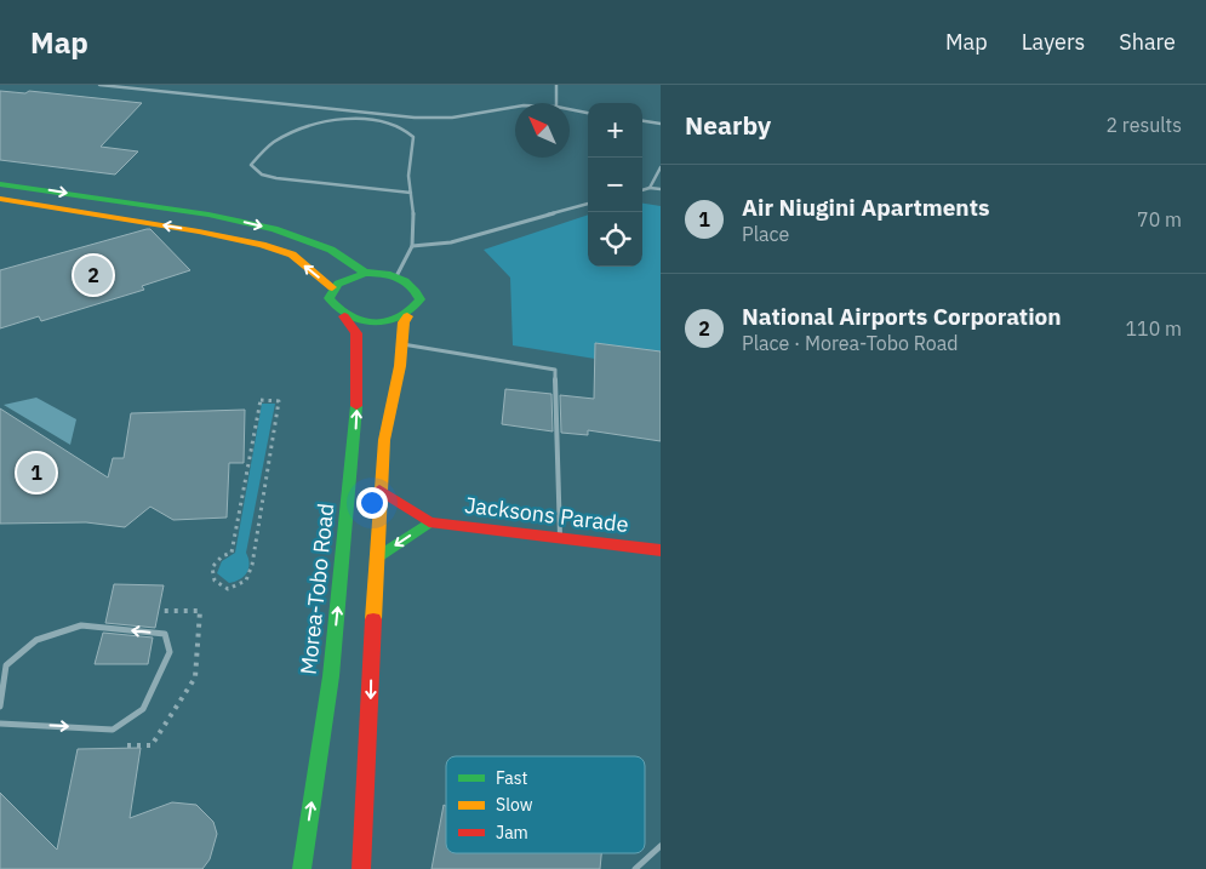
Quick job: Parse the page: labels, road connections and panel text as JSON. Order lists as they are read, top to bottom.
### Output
{
  "streets": {
    "main road": ["Jacksons Parade", "Morea-Tobo Road"]
  },
  "legend": ["Fast", "Slow", "Jam"],
  "north": "top left",
  "page": {
    "header": "Map",
    "nav": ["Map", "Layers", "Share"],
    "heading": ["Nearby", "2 results"],
    "map_buttons": ["+", "−"],
    "list": [
      {
        "mark": "1",
        "name": "Air Niugini Apartments",
        "note": "Place",
        "value": "70 m"
      },
      {
        "mark": "2",
        "name": "National Airports Corporation",
        "note": "Place · Morea-Tobo Road",
        "value": "110 m"
      }
    ],
    "pins": ["2", "1"]
  }
}
